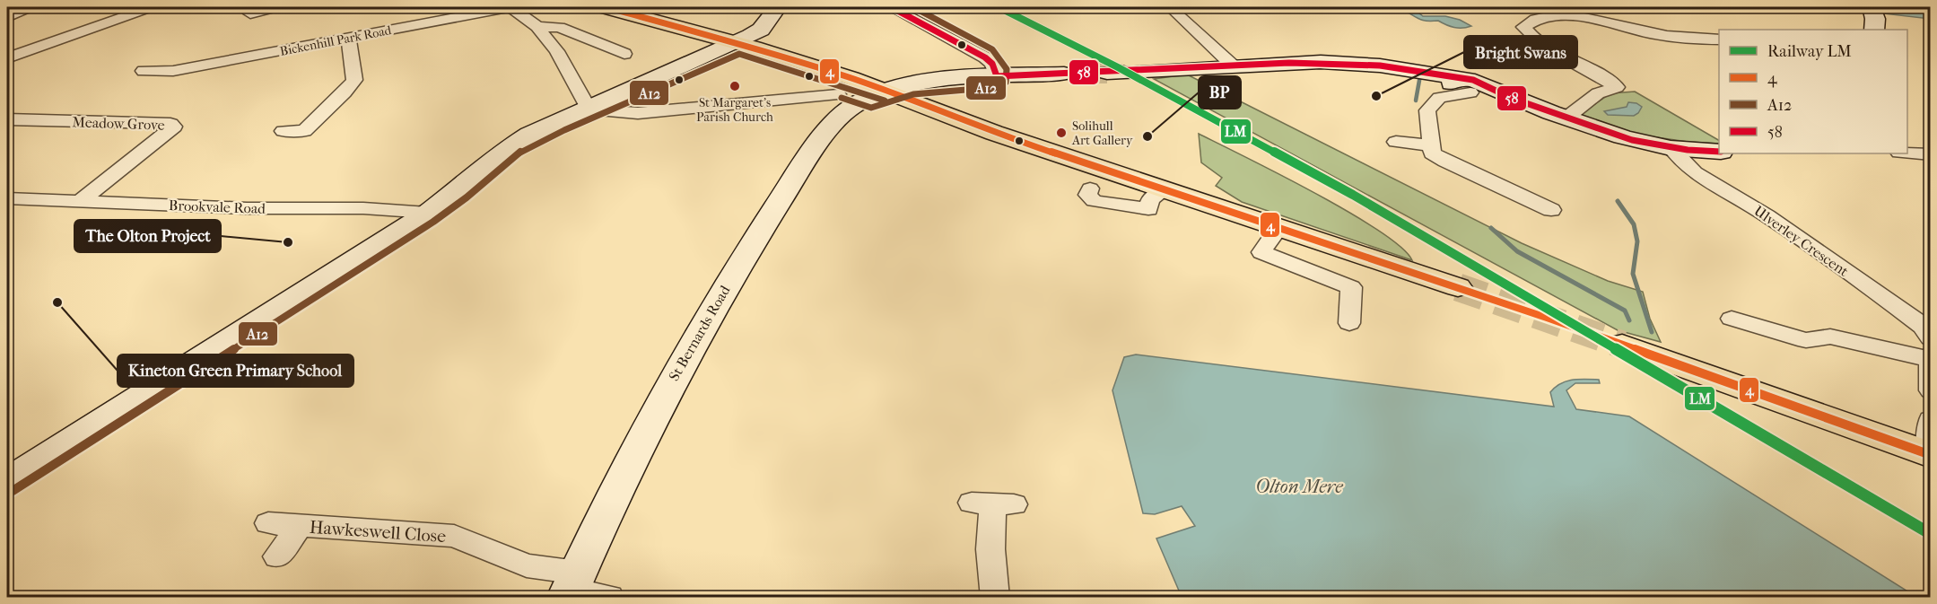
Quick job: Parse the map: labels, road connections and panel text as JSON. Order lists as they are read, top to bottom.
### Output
{
  "streets": {
    "street": [
      "Bickenhill Park Road",
      "Meadow Grove",
      "Brookvale Road",
      "Ulverley Crescent",
      "St Bernards Road",
      "Hawkeswell Close"
    ]
  },
  "crossings": [
    ["Meadow Grove", "Brookvale Road"],
    ["Ulverley Crescent", "St Bernards Road"],
    ["St Bernards Road", "Hawkeswell Close"]
  ],
  "water": ["Olton Mere"],
  "places": [
    "St Margaret's Parish Church",
    "Bright Swans",
    "Solihull Art Gallery",
    "BP",
    "The Olton Project",
    "Kineton Green Primary School"
  ],
  "lines": [
    "rail line LM",
    "transit line 4",
    "transit line A12",
    "transit line 58"
  ],
  "legend": [
    "Railway LM",
    "4",
    "A12",
    "58"
  ]
}
